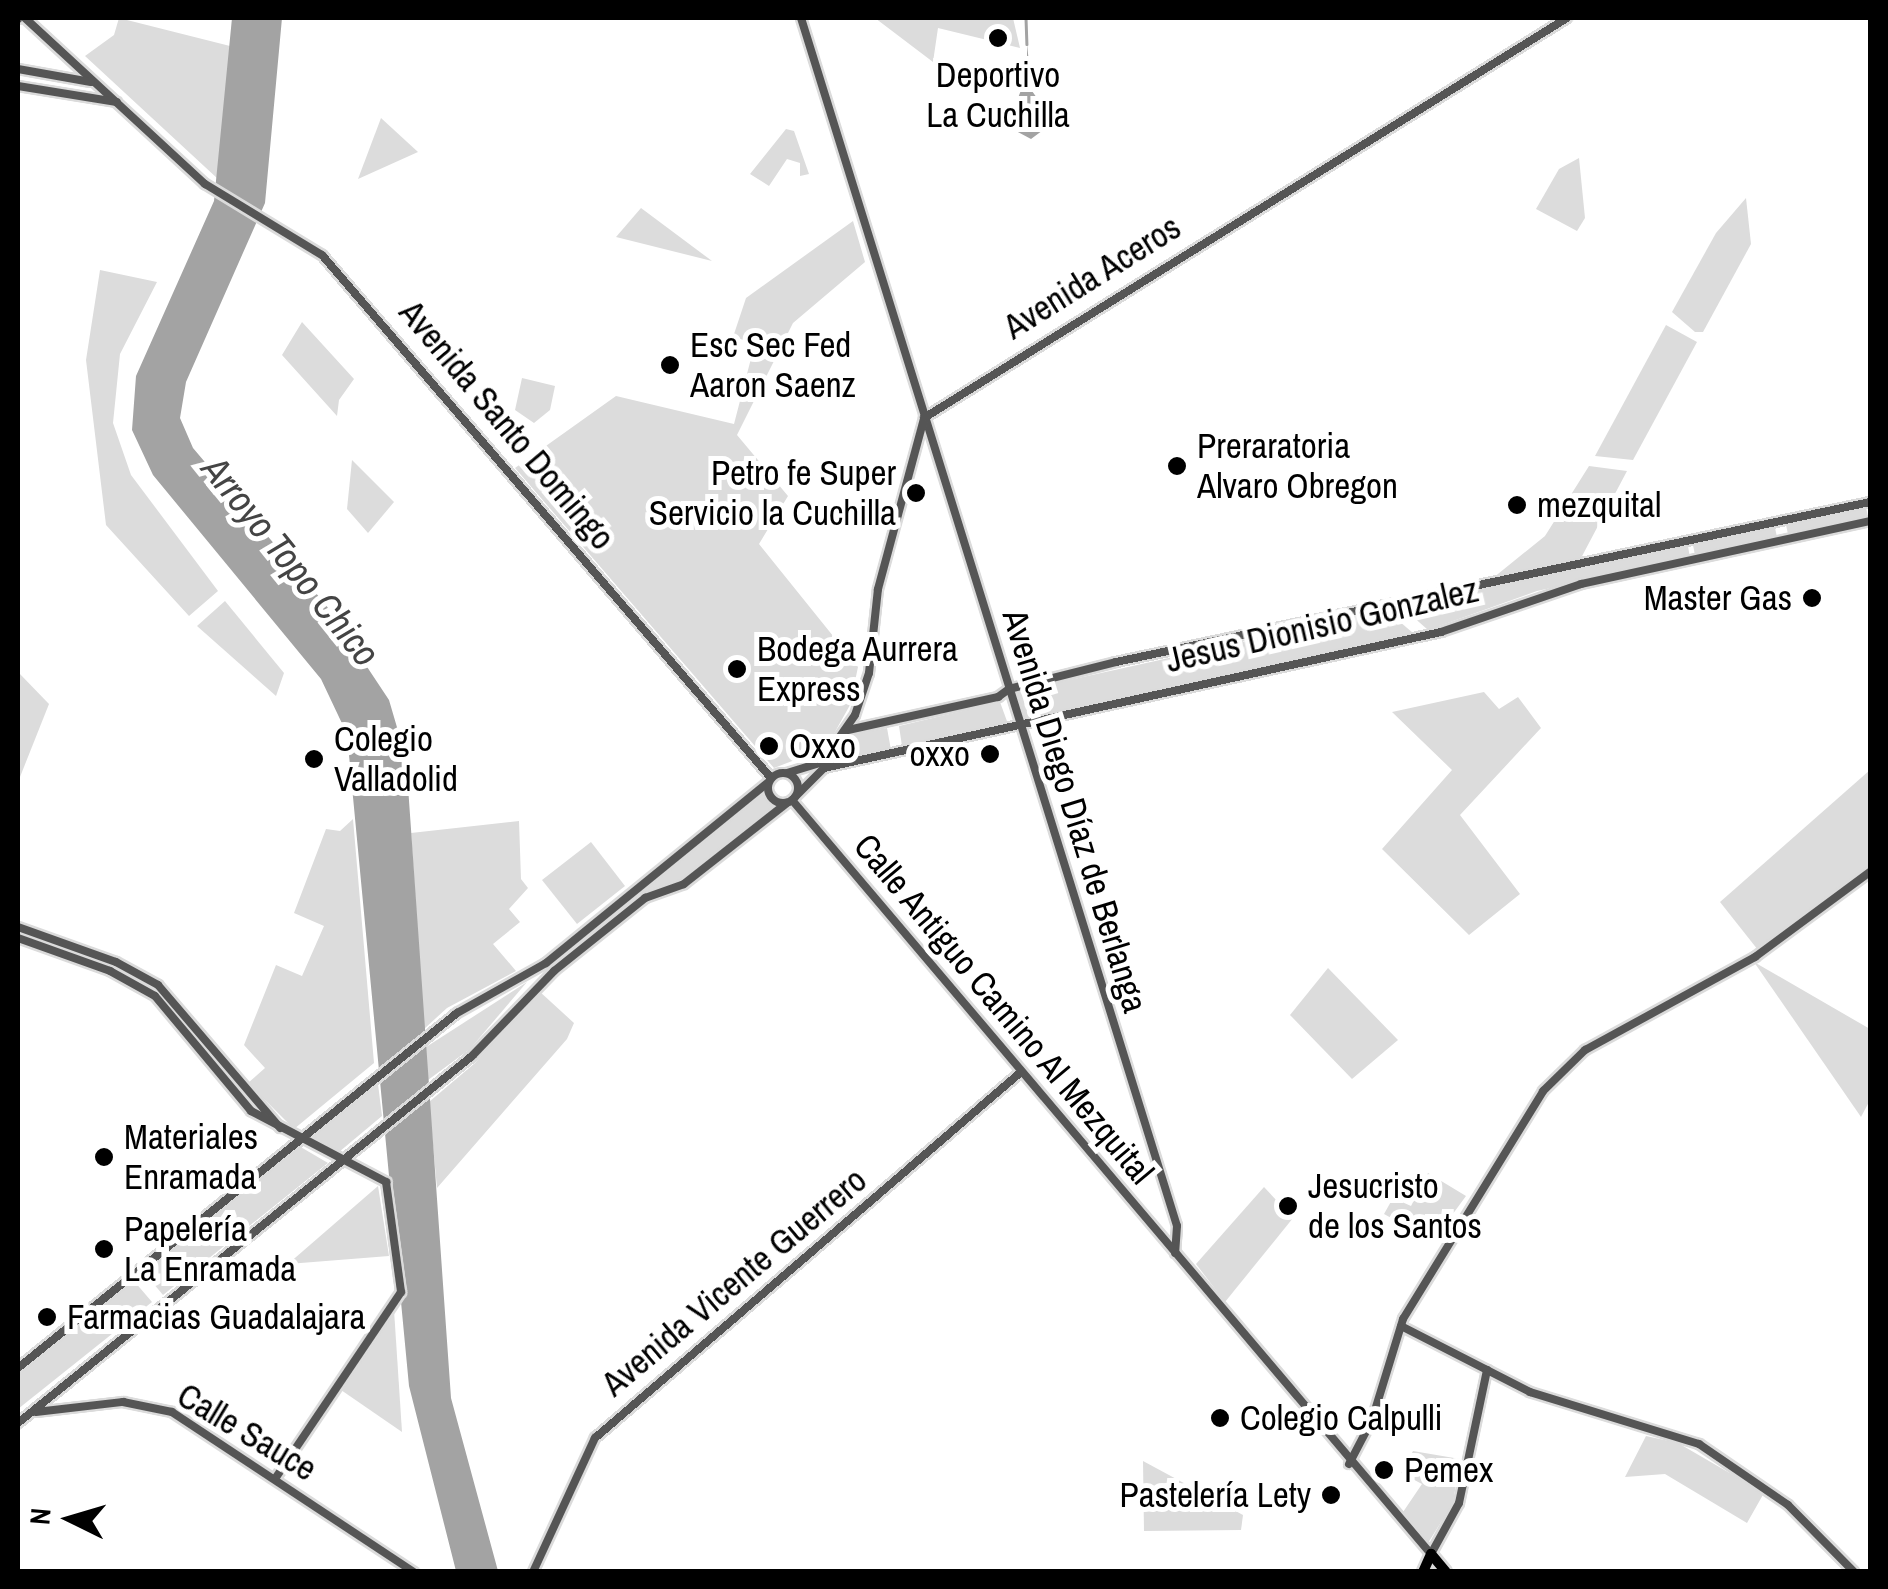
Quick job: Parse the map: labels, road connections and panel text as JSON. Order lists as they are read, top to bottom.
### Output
{
  "streets": {
    "street": [
      "Avenida Aceros",
      "Avenida Santo Domingo",
      "Jesus Dionisio Gonzalez",
      "Avenida Diego Díaz de Berlanga",
      "Calle Antiguo Camino Al Mezquital",
      "Avenida Vicente Guerrero",
      "Calle Sauce"
    ]
  },
  "crossings": [
    ["Avenida Aceros", "Avenida Diego Díaz de Berlanga"],
    ["Avenida Santo Domingo", "Jesus Dionisio Gonzalez"],
    ["Avenida Santo Domingo", "Calle Antiguo Camino Al Mezquital"],
    ["Jesus Dionisio Gonzalez", "Avenida Diego Díaz de Berlanga"],
    ["Jesus Dionisio Gonzalez", "Calle Antiguo Camino Al Mezquital"],
    ["Avenida Diego Díaz de Berlanga", "Calle Antiguo Camino Al Mezquital"],
    ["Calle Antiguo Camino Al Mezquital", "Avenida Vicente Guerrero"]
  ],
  "water": ["Arroyo Topo Chico"],
  "places": [
    "Deportivo La Cuchilla",
    "Esc Sec Fed Aaron Saenz",
    "Preraratoria Alvaro Obregon",
    "Petro fe Super Servicio la Cuchilla",
    "mezquital",
    "Master Gas",
    "Bodega Aurrera Express",
    "Oxxo",
    "oxxo",
    "Colegio Valladolid",
    "Materiales Enramada",
    "Jesucristo de los Santos",
    "Papelería La Enramada",
    "Farmacias Guadalajara",
    "Colegio Calpulli",
    "Pemex",
    "Pastelería Lety"
  ],
  "north": "left"
}
